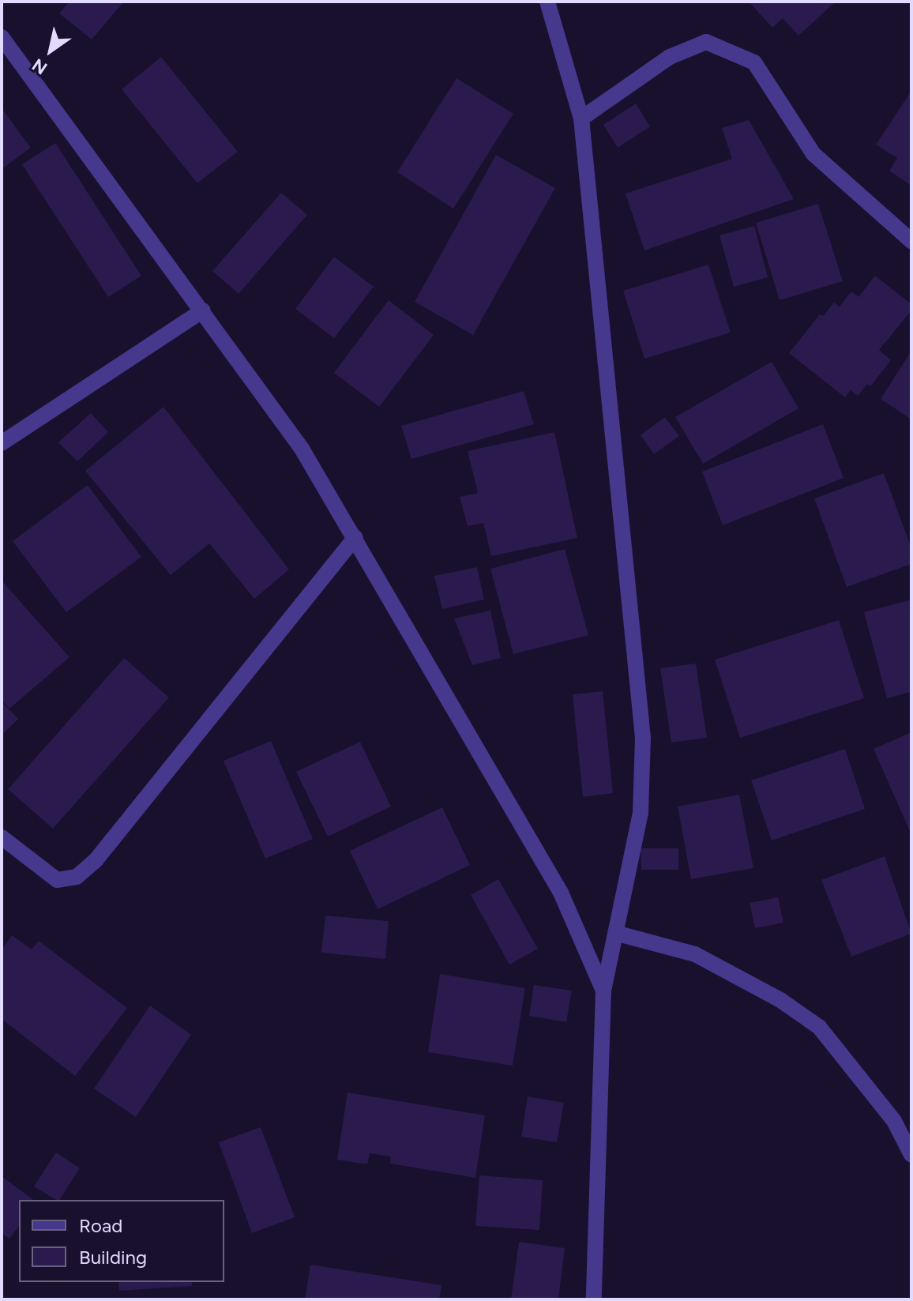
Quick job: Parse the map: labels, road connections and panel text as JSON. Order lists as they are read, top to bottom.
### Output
{
  "legend": ["Road", "Building"],
  "north": "bottom left"
}
